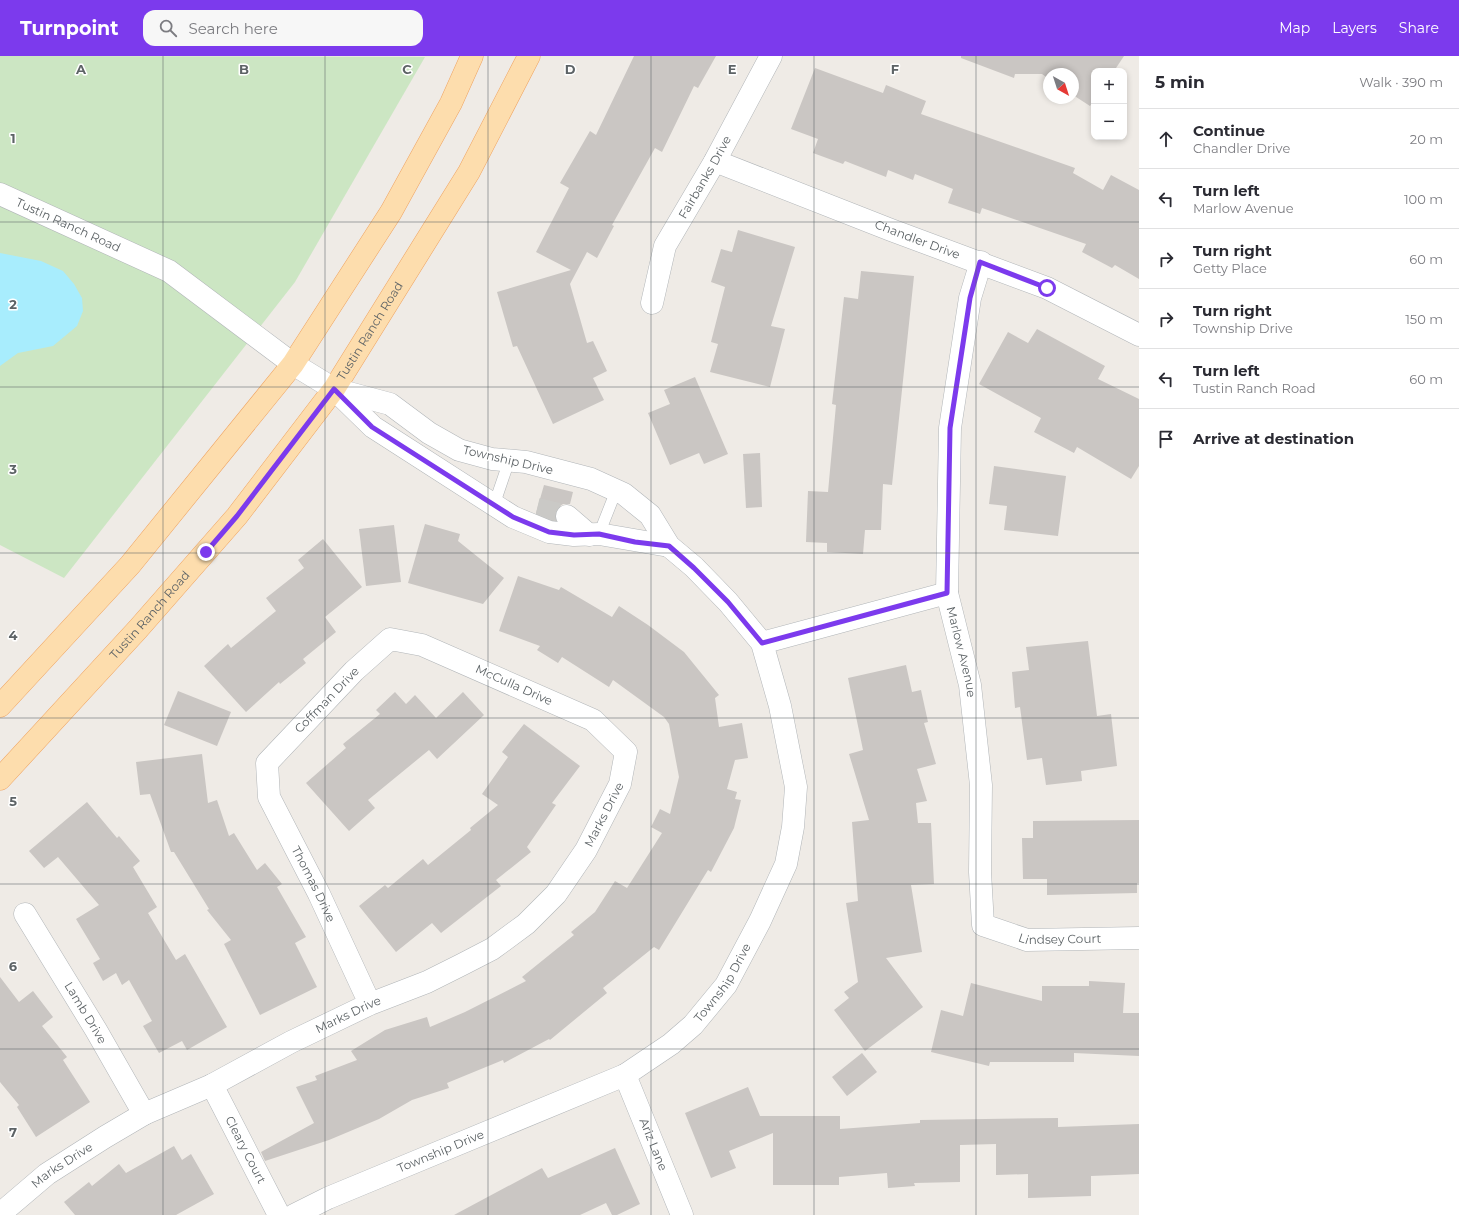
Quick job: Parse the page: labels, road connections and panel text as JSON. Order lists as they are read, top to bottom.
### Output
{
  "streets": {
    "main road": ["Tustin Ranch Road"],
    "street": [
      "Fairbanks Drive",
      "Chandler Drive",
      "Township Drive",
      "Marlow Avenue",
      "McCulla Drive",
      "Coffman Drive",
      "Marks Drive",
      "Thomas Drive",
      "Lindsey Court",
      "Lamb Drive",
      "Ariz Lane",
      "Cleary Court"
    ]
  },
  "crossings": [
    ["Fairbanks Drive", "Chandler Drive"],
    ["Tustin Ranch Road", "Township Drive"],
    ["Chandler Drive", "Marlow Avenue"],
    ["Township Drive", "Ariz Lane"],
    ["Marlow Avenue", "Lindsey Court"],
    ["McCulla Drive", "Coffman Drive"],
    ["McCulla Drive", "Marks Drive"],
    ["Coffman Drive", "Thomas Drive"],
    ["Marks Drive", "Thomas Drive"],
    ["Marks Drive", "Lamb Drive"],
    ["Marks Drive", "Cleary Court"]
  ],
  "north": "bottom right",
  "page": {
    "header": "Turnpoint",
    "search": "Search here",
    "nav": ["Map", "Layers", "Share"],
    "heading": ["5 min", "Walk · 390 m"],
    "map_buttons": ["+", "−"],
    "list": [
      ["Continue", "Chandler Drive", "20 m"],
      ["Turn left", "Marlow Avenue", "100 m"],
      ["Turn right", "Getty Place", "60 m"],
      ["Turn right", "Township Drive", "150 m"],
      ["Turn left", "Tustin Ranch Road", "60 m"],
      "Arrive at destination"
    ]
  },
  "grid": {
    "columns": [
      "A",
      "B",
      "C",
      "D",
      "E",
      "F"
    ],
    "rows": [
      "1",
      "2",
      "3",
      "4",
      "5",
      "6",
      "7"
    ]
  }
}
